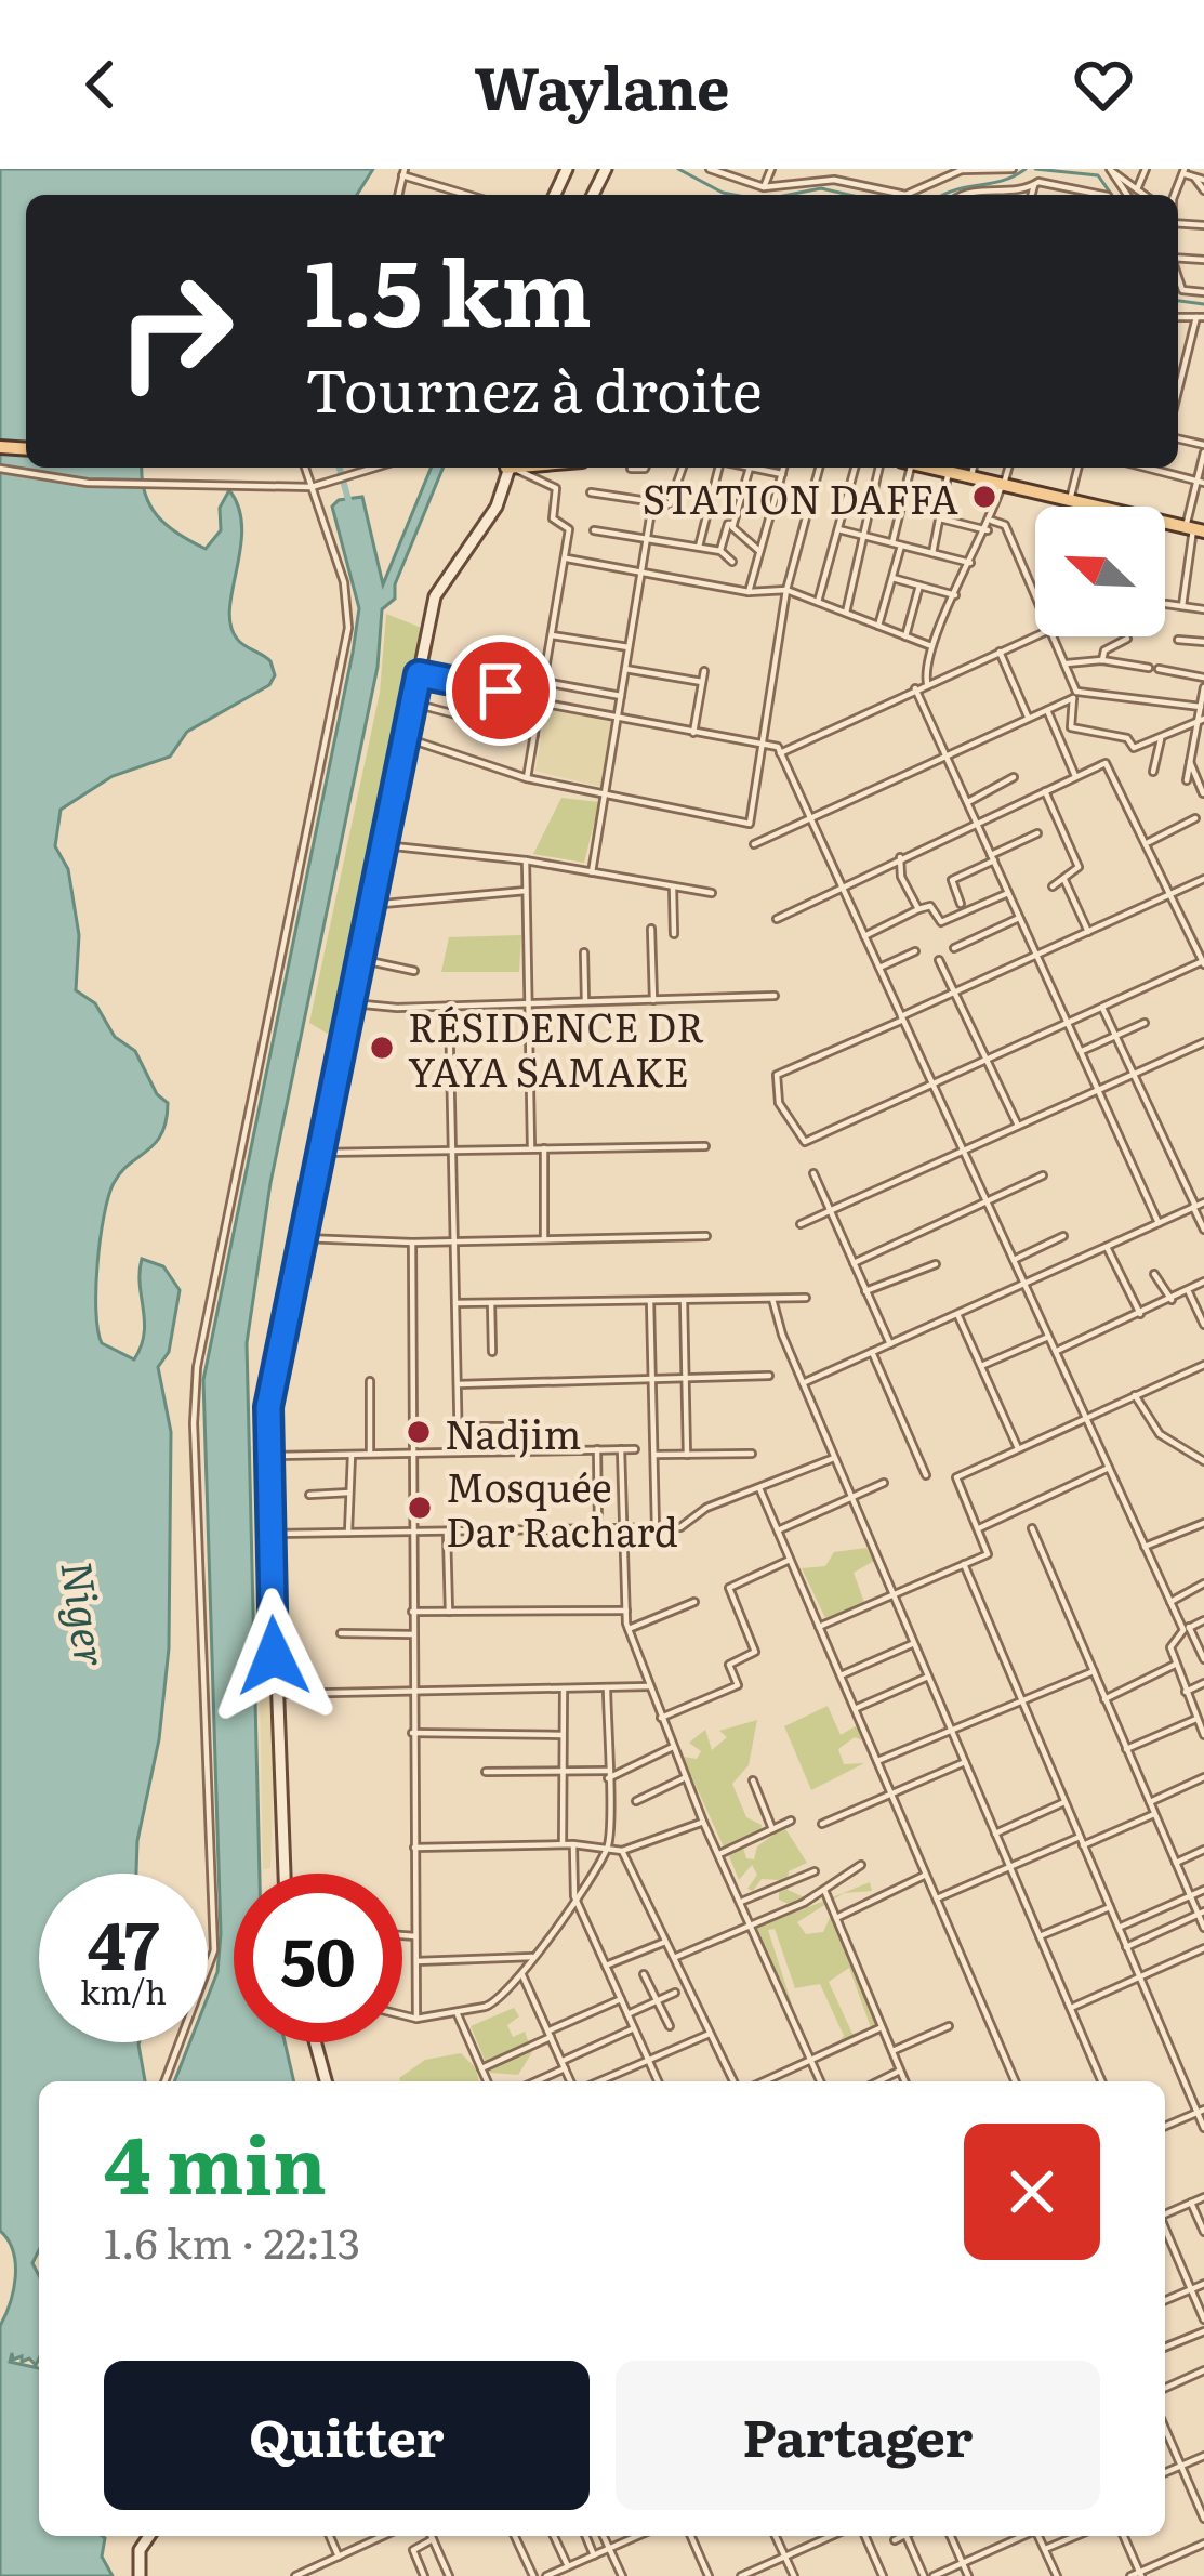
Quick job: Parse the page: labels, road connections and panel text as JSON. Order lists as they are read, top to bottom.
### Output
{
  "water": ["Niger"],
  "places": [
    "STATION DAFFA",
    "RÉSIDENCE DR YAYA SAMAKE",
    "Nadjim",
    "Mosquée Dar Rachard"
  ],
  "north": "top left",
  "page": {
    "header": "Waylane",
    "turn": ["1.5 km", "Tournez à droite"],
    "speed": "47 km/h",
    "limit": "50",
    "heading": ["4 min", "1.6 km · 22:13"],
    "buttons": ["Quitter", "Partager"]
  }
}
